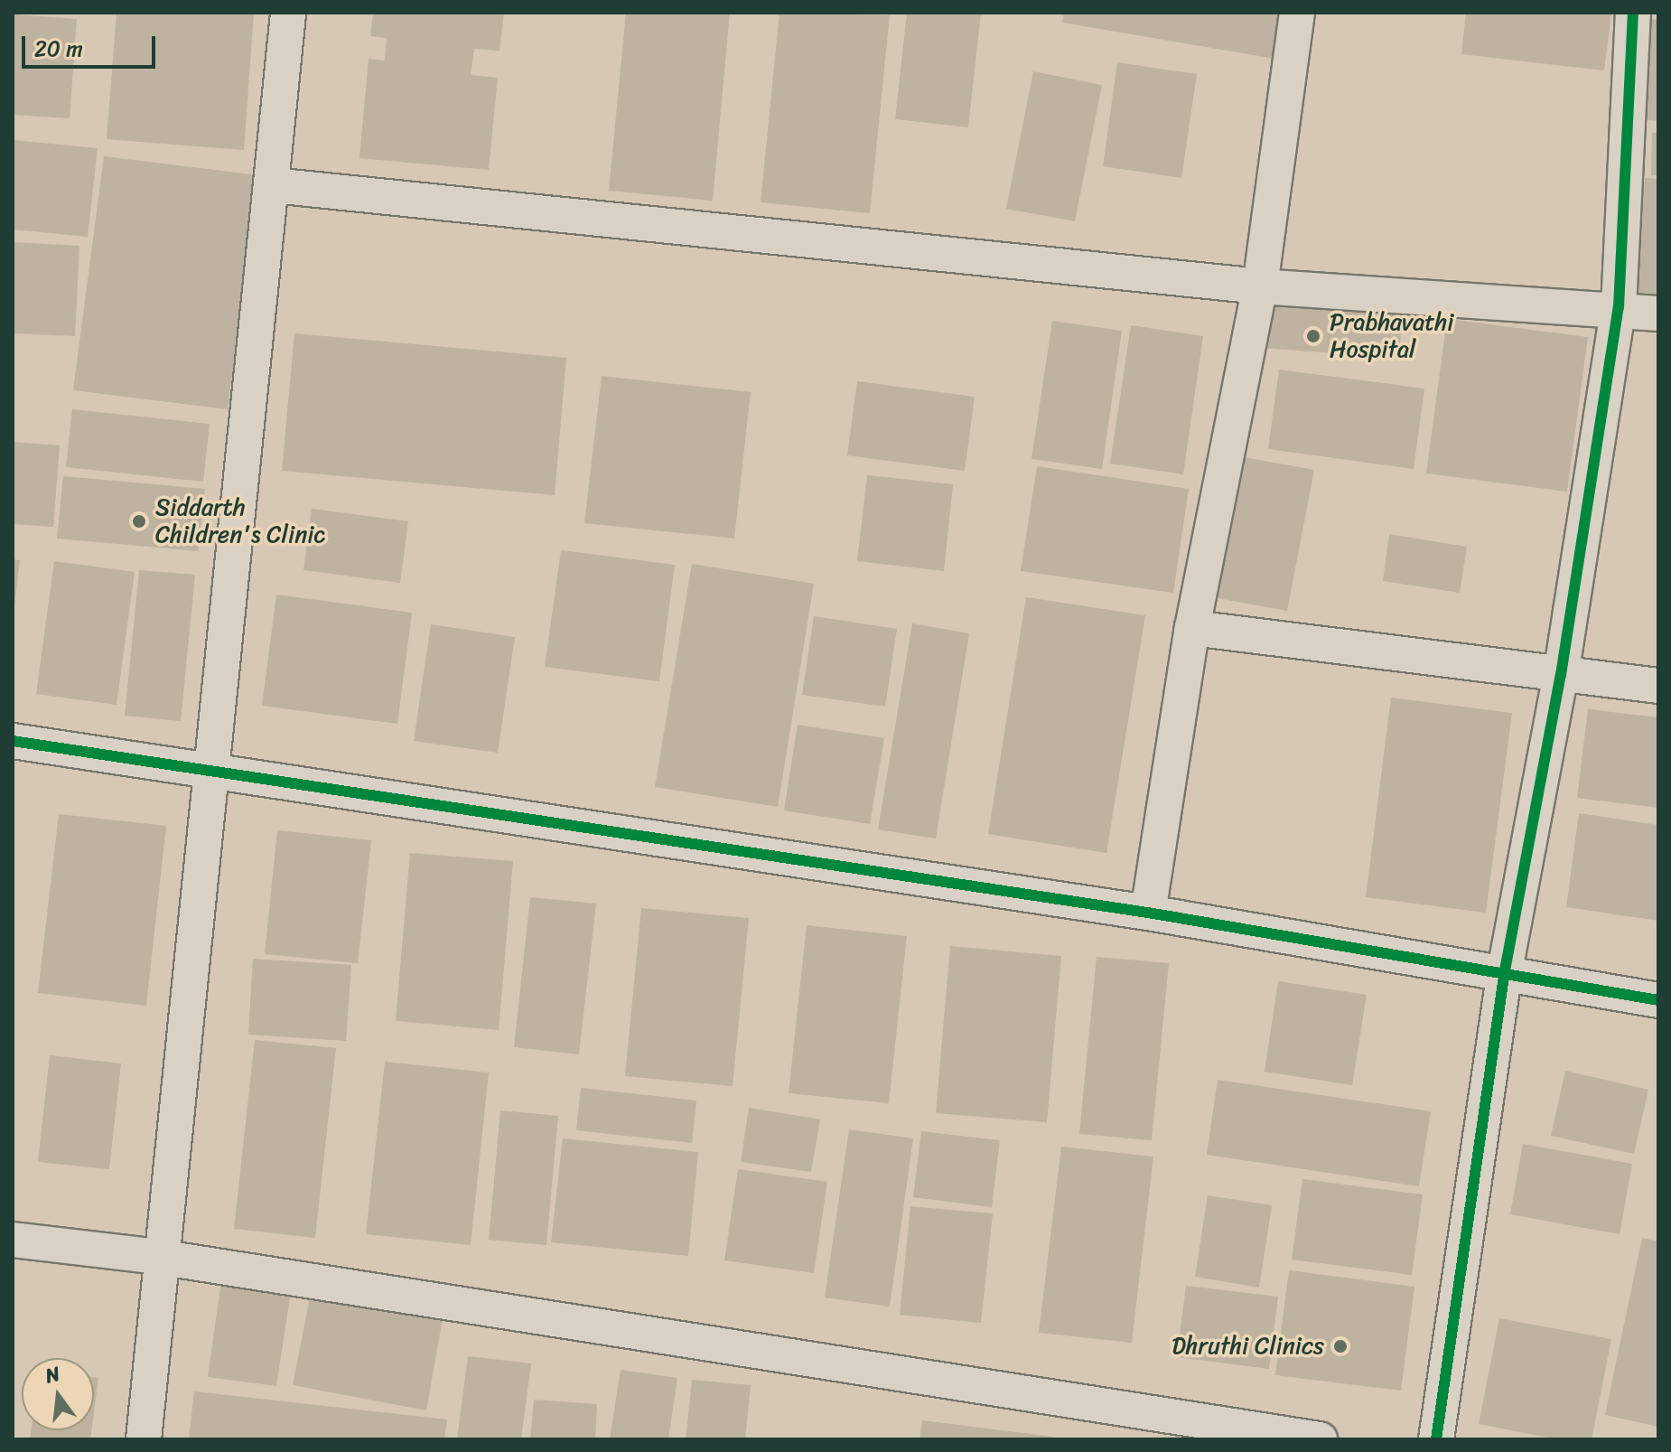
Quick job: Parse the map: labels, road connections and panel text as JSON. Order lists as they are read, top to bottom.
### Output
{
  "places": ["Prabhavathi Hospital", "Siddarth Children's Clinic", "Dhruthi Clinics"],
  "scale_bar": "20 m",
  "north": "top"
}
